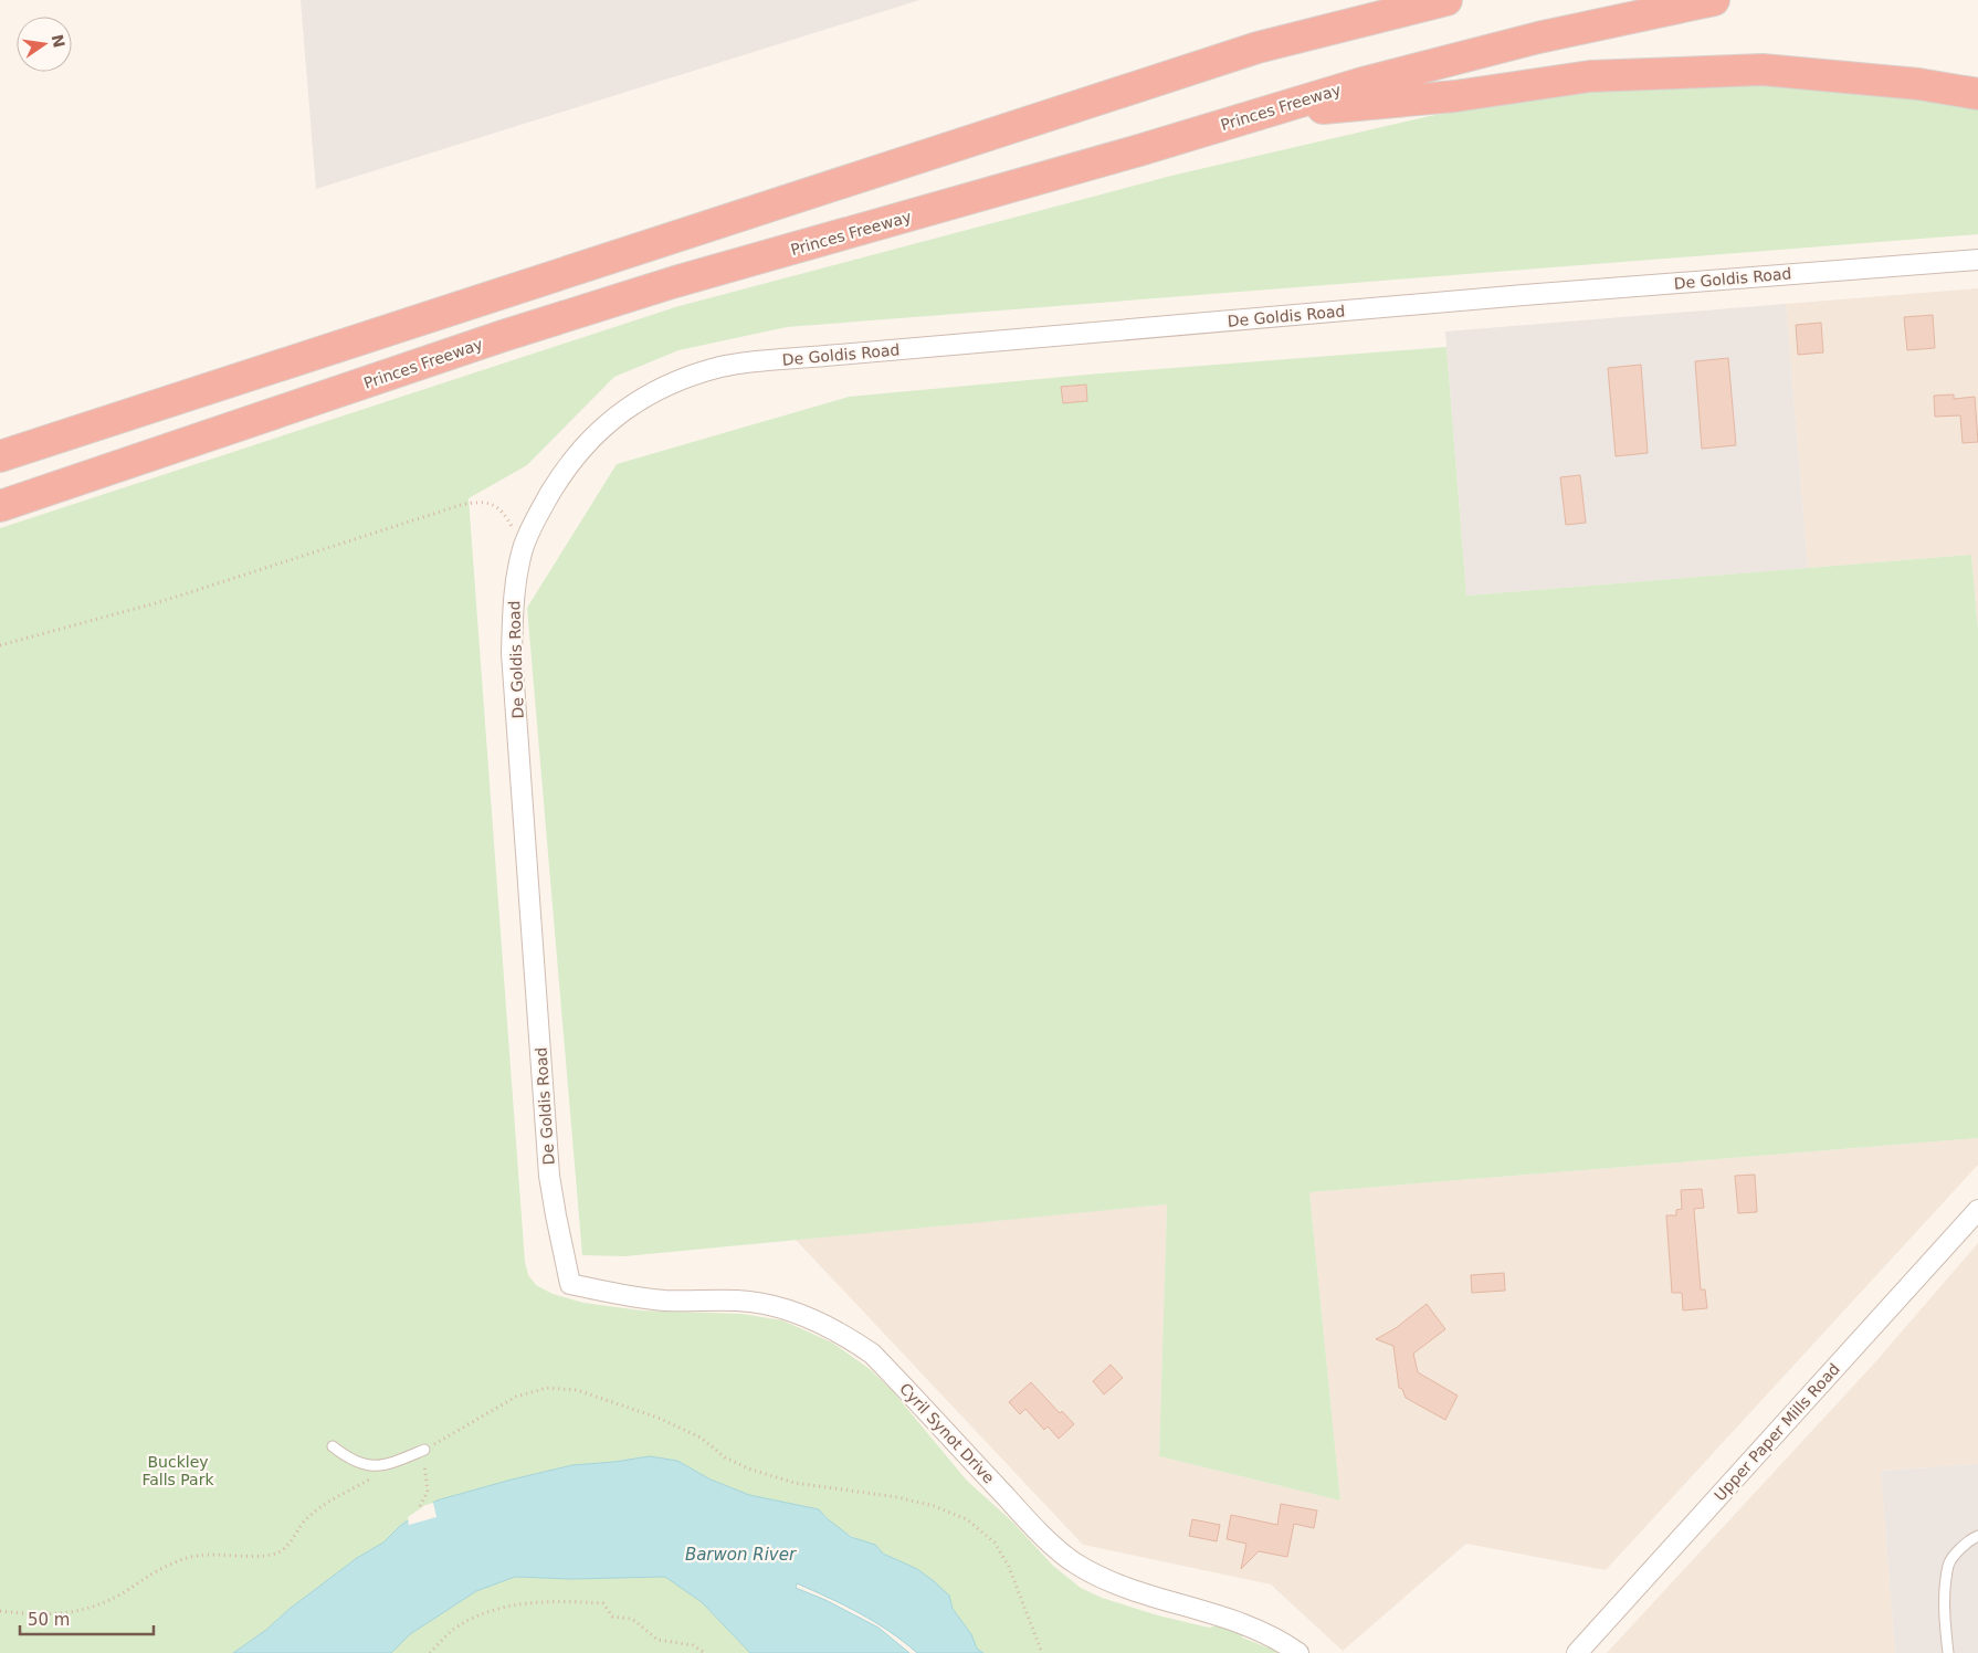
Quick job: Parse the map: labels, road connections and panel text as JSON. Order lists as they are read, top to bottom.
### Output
{
  "streets": {
    "highway": ["Princes Freeway"],
    "street": ["De Goldis Road", "Upper Paper Mills Road", "Cyril Synot Drive"]
  },
  "crossings": [
    ["De Goldis Road", "Cyril Synot Drive"]
  ],
  "water": ["Barwon River"],
  "parks": ["Buckley Falls Park"],
  "scale_bar": "50 m",
  "north": "right"
}
